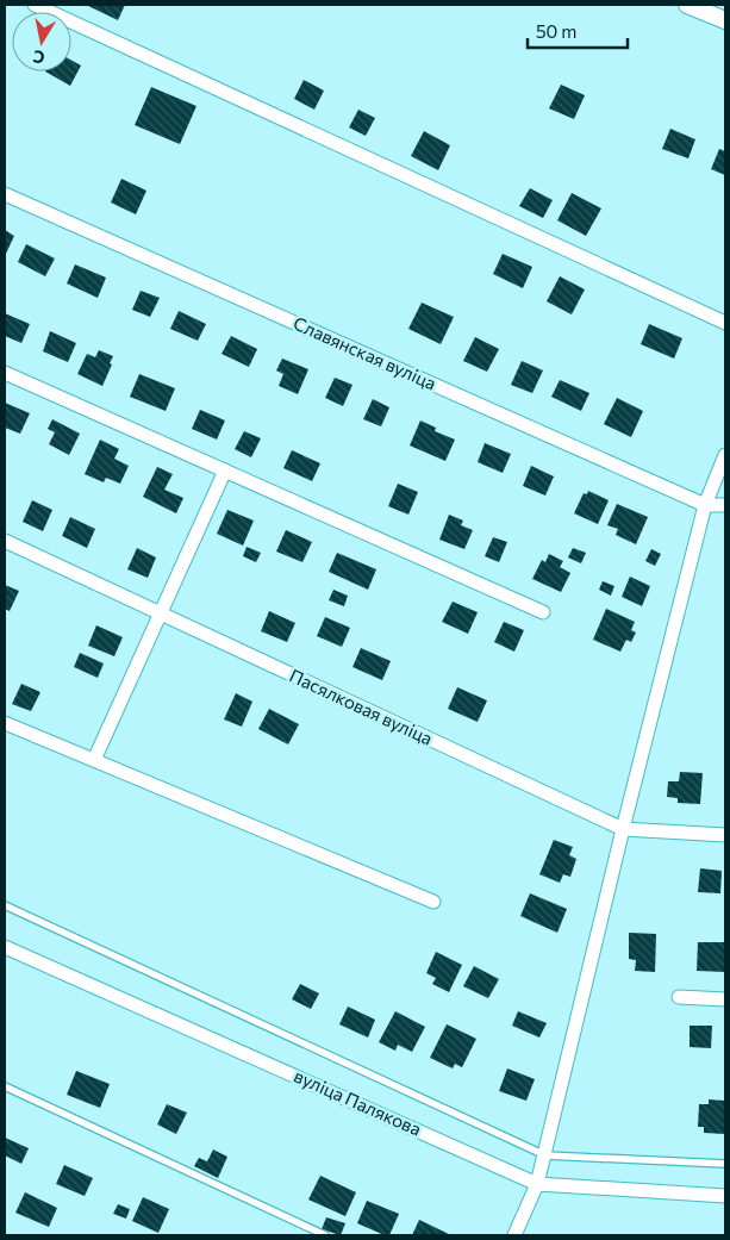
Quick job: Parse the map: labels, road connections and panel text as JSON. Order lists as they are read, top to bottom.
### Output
{
  "streets": {
    "street": ["Славянская вуліца", "Пасялковая вуліца", "вуліца Палякова"]
  },
  "scale_bar": "50 m",
  "north": "bottom"
}
